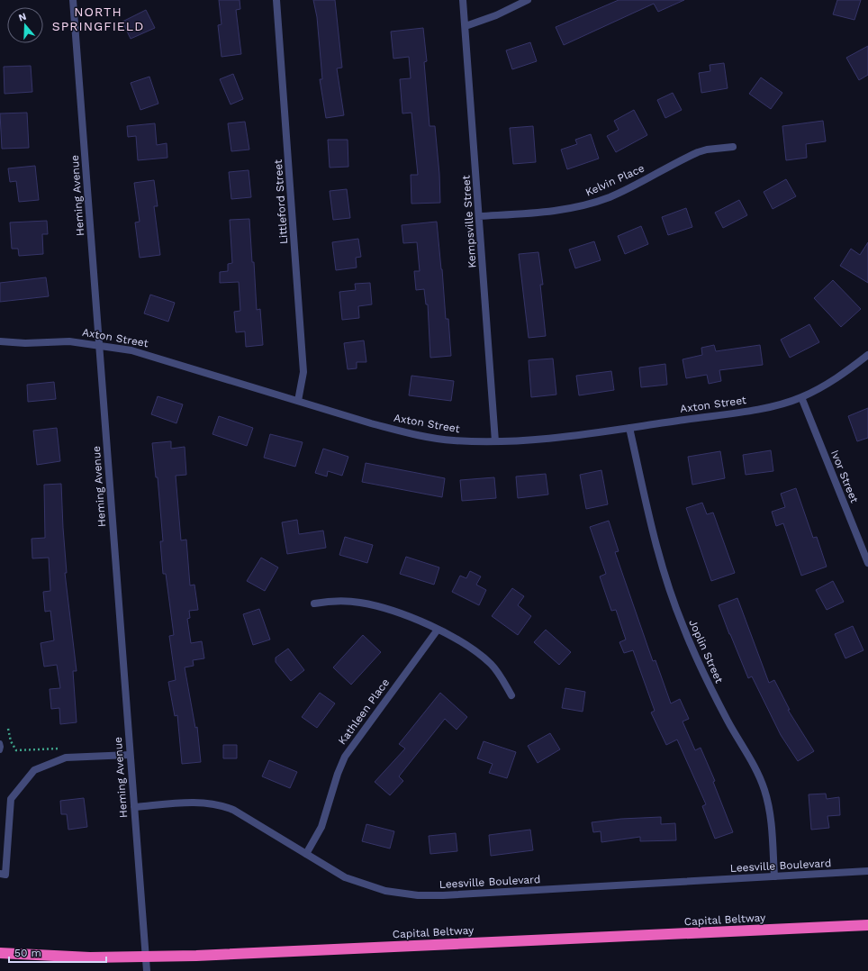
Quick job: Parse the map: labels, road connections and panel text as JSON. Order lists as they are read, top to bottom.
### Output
{
  "streets": {
    "highway": ["Capital Beltway"],
    "street": [
      "Kelvin Place",
      "Heming Avenue",
      "Littleford Street",
      "Kempsville Street",
      "Axton Street",
      "Ivor Street",
      "Joplin Street",
      "Kathleen Place",
      "Leesville Boulevard"
    ]
  },
  "crossings": [
    ["Kelvin Place", "Kempsville Street"],
    ["Heming Avenue", "Axton Street"],
    ["Heming Avenue", "Leesville Boulevard"],
    ["Littleford Street", "Axton Street"],
    ["Kempsville Street", "Axton Street"],
    ["Axton Street", "Ivor Street"],
    ["Axton Street", "Joplin Street"],
    ["Joplin Street", "Leesville Boulevard"],
    ["Kathleen Place", "Leesville Boulevard"]
  ],
  "districts": ["NORTH SPRINGFIELD"],
  "scale_bar": "50 m",
  "north": "top"
}
